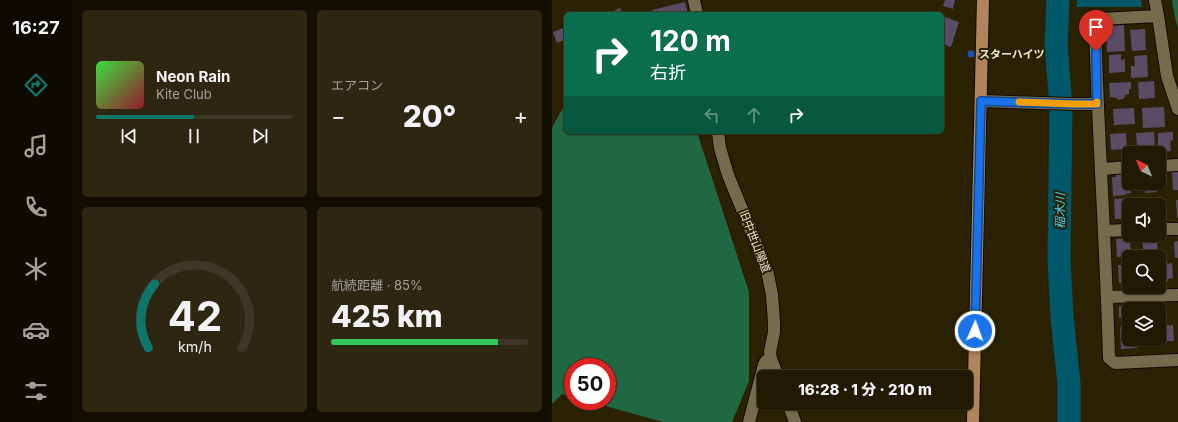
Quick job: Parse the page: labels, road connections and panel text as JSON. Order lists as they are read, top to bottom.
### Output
{
  "streets": {
    "street": ["旧中世山陽道"]
  },
  "water": ["稲木川"],
  "places": {
    "transit": ["スターハイツ"]
  },
  "north": "top left",
  "page": {
    "tabs": "16:27",
    "tile": [
      "エアコン",
      ["航続距離 · 85%", "425 km"]
    ],
    "turn": ["120 m", "右折"],
    "song": ["Neon Rain", "Kite Club"],
    "heat": ["−", "20°", "+"],
    "limit": "50",
    "trip": "16:28 · 1 分 · 210 m",
    "gauge": ["42", "km/h"]
  }
}
